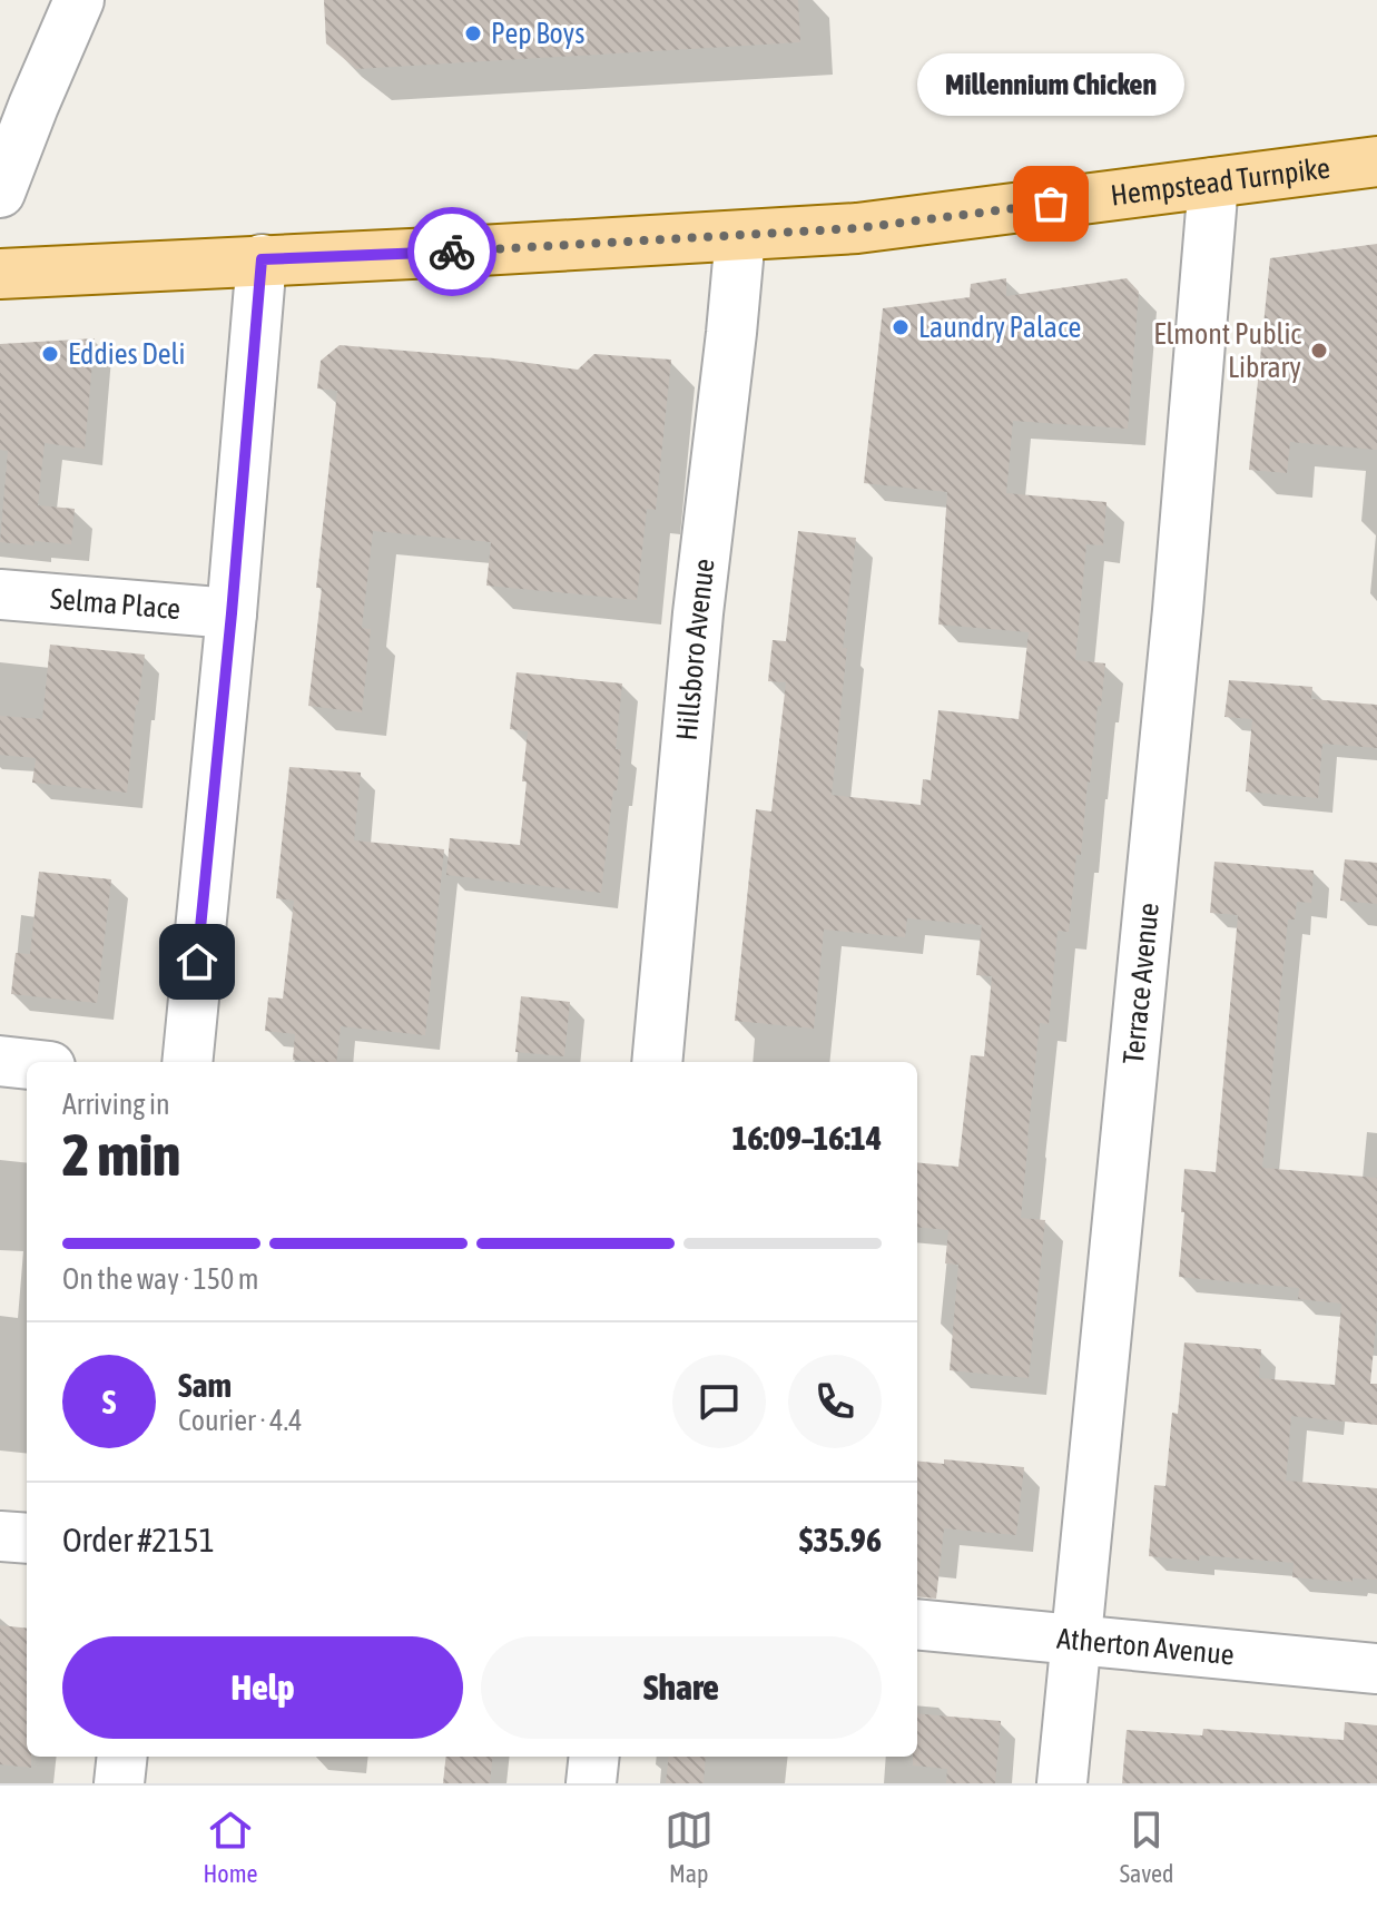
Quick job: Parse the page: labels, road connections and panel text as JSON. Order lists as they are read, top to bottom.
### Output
{
  "streets": {
    "main road": ["Hempstead Turnpike"],
    "street": [
      "Selma Place",
      "Hillsboro Avenue",
      "Terrace Avenue",
      "Atherton Avenue"
    ]
  },
  "crossings": [
    ["Hempstead Turnpike", "Hillsboro Avenue"],
    ["Hempstead Turnpike", "Terrace Avenue"],
    ["Terrace Avenue", "Atherton Avenue"]
  ],
  "places": [
    "Pep Boys",
    "Millennium Chicken",
    "Laundry Palace",
    "Elmont Public Library",
    "Eddies Deli"
  ],
  "page": {
    "bubble": "Millennium Chicken",
    "heading": ["2 min", "Arriving in", "16:09–16:14"],
    "panel": [
      "Sam",
      "Courier · 4.4",
      "Order #2151",
      "$35.96"
    ],
    "bar": "On the way · 150 m",
    "round": "S",
    "buttons": ["Help", "Share"],
    "tabs": ["Home", "Map", "Saved"]
  }
}
